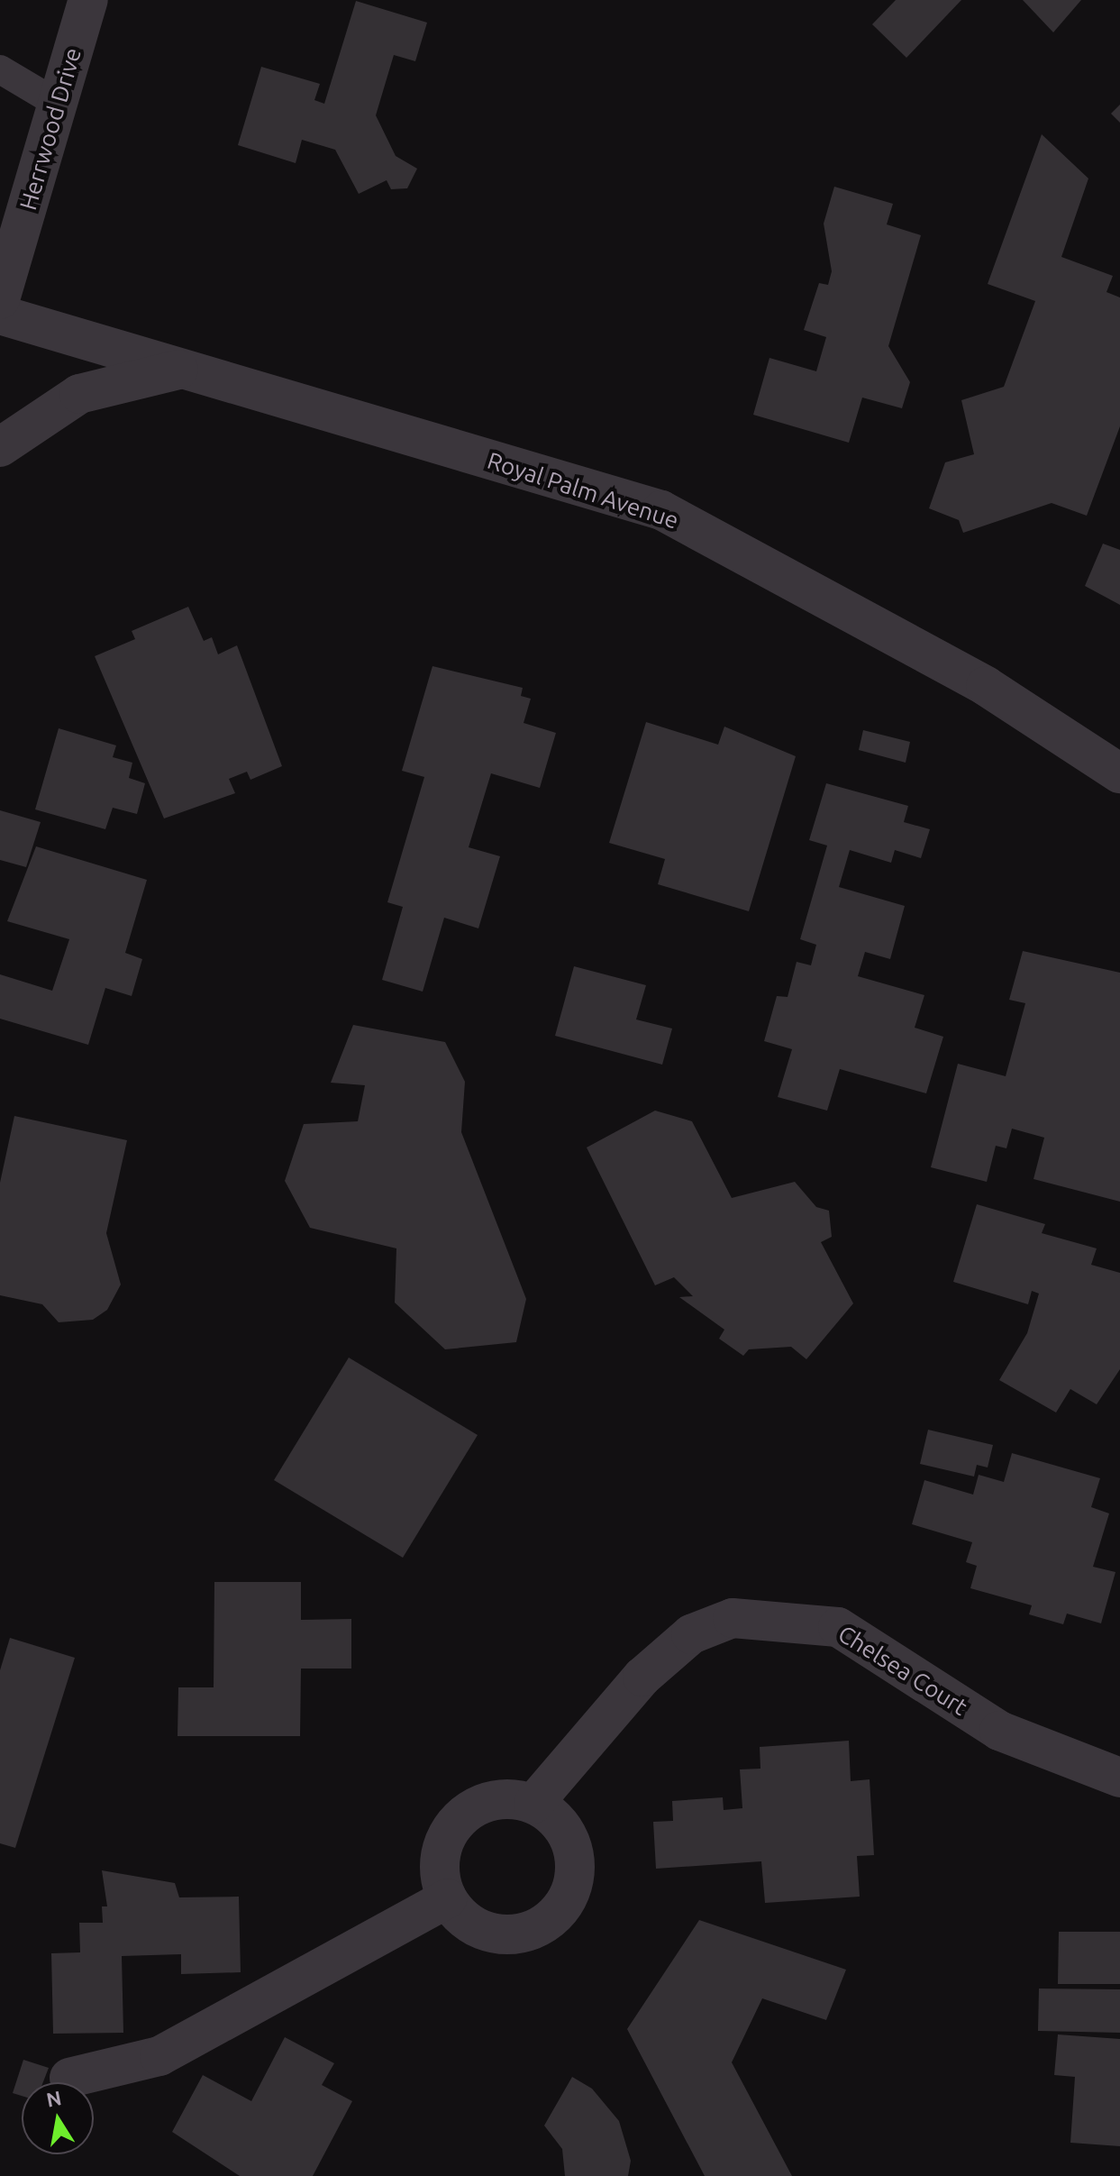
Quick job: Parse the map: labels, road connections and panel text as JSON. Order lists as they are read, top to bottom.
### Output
{
  "streets": {
    "street": ["Herrwood Drive", "Royal Palm Avenue", "Chelsea Court"]
  },
  "north": "top"
}
